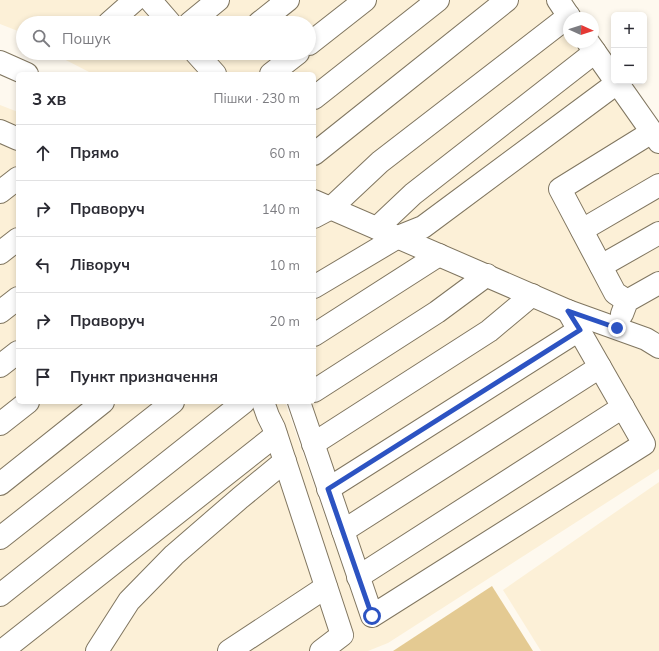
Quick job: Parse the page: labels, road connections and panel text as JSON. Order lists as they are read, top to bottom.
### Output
{
  "north": "right",
  "page": {
    "map_buttons": ["+", "−"],
    "search": "Пошук",
    "heading": ["3 хв", "Пішки · 230 m"],
    "list": [
      ["Прямо", "60 m"],
      ["Праворуч", "140 m"],
      ["Ліворуч", "10 m"],
      ["Праворуч", "20 m"],
      "Пункт призначення"
    ]
  }
}
